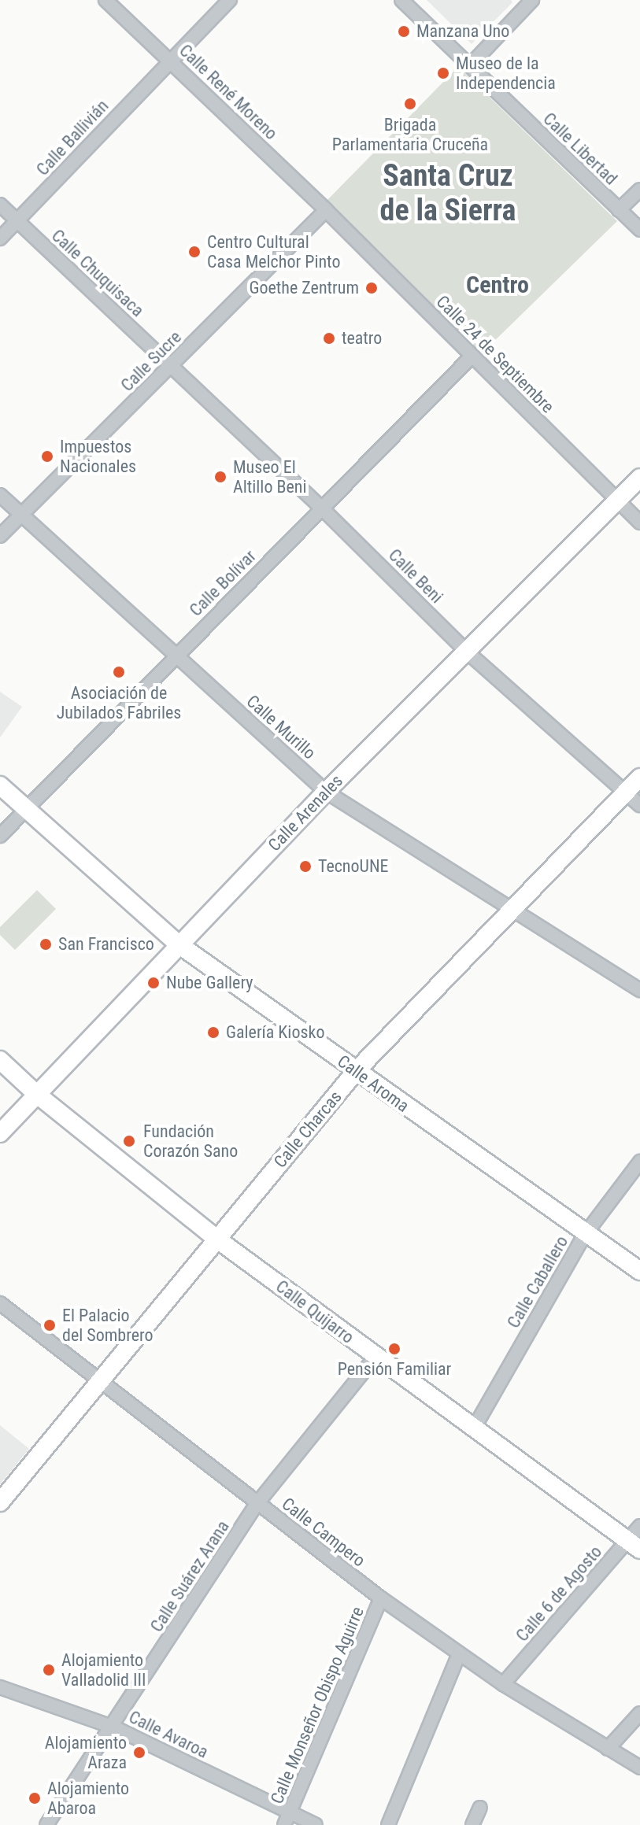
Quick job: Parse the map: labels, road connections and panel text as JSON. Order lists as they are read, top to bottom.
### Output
{
  "streets": {
    "street": [
      "Calle René Moreno",
      "Calle Ballivián",
      "Calle Libertad",
      "Calle Chuquisaca",
      "Calle 24 de Septiembre",
      "Calle Sucre",
      "Calle Beni",
      "Calle Bolívar",
      "Calle Murillo",
      "Calle Arenales",
      "Calle Aroma",
      "Calle Charcas",
      "Calle Caballero",
      "Calle Quijarro",
      "Calle Campero",
      "Calle Suárez Arana",
      "Calle 6 de Agosto",
      "Calle Monseñor Obispo Aguirre",
      "Calle Avaroa"
    ]
  },
  "crossings": [
    ["Calle René Moreno", "Calle Ballivián"],
    ["Calle René Moreno", "Calle 24 de Septiembre"],
    ["Calle René Moreno", "Calle Sucre"],
    ["Calle Ballivián", "Calle Chuquisaca"],
    ["Calle Chuquisaca", "Calle Sucre"],
    ["Calle Chuquisaca", "Calle Beni"],
    ["Calle 24 de Septiembre", "Calle Sucre"],
    ["Calle 24 de Septiembre", "Calle Bolívar"],
    ["Calle 24 de Septiembre", "Calle Arenales"],
    ["Calle Sucre", "Calle Beni"],
    ["Calle Sucre", "Calle Murillo"],
    ["Calle Beni", "Calle Bolívar"],
    ["Calle Beni", "Calle Arenales"],
    ["Calle Beni", "Calle Charcas"],
    ["Calle Bolívar", "Calle Murillo"],
    ["Calle Bolívar", "Calle Aroma"],
    ["Calle Murillo", "Calle Arenales"],
    ["Calle Murillo", "Calle Charcas"],
    ["Calle Arenales", "Calle Aroma"],
    ["Calle Arenales", "Calle Quijarro"],
    ["Calle Aroma", "Calle Charcas"],
    ["Calle Aroma", "Calle Caballero"],
    ["Calle Charcas", "Calle Quijarro"],
    ["Calle Charcas", "Calle Campero"],
    ["Calle Caballero", "Calle Quijarro"],
    ["Calle Quijarro", "Calle Suárez Arana"],
    ["Calle Quijarro", "Calle 6 de Agosto"],
    ["Calle Campero", "Calle Suárez Arana"],
    ["Calle Campero", "Calle 6 de Agosto"],
    ["Calle Campero", "Calle Monseñor Obispo Aguirre"],
    ["Calle Suárez Arana", "Calle Avaroa"],
    ["Calle Monseñor Obispo Aguirre", "Calle Avaroa"]
  ],
  "districts": ["Santa Cruz de la Sierra", "Centro"],
  "places": [
    "Manzana Uno",
    "Museo de la Independencia",
    "Brigada Parlamentaria Cruceña",
    "Centro Cultural Casa Melchor Pinto",
    "Goethe Zentrum",
    "teatro",
    "Impuestos Nacionales",
    "Museo El Altillo Beni",
    "Asociación de Jubilados Fabriles",
    "TecnoUNE",
    "San Francisco",
    "Nube Gallery",
    "Galería Kiosko",
    "Fundación Corazón Sano",
    "El Palacio del Sombrero",
    "Pensión Familiar",
    "Alojamiento Valladolid III",
    "Alojamiento Araza",
    "Alojamiento Abaroa"
  ]
}
